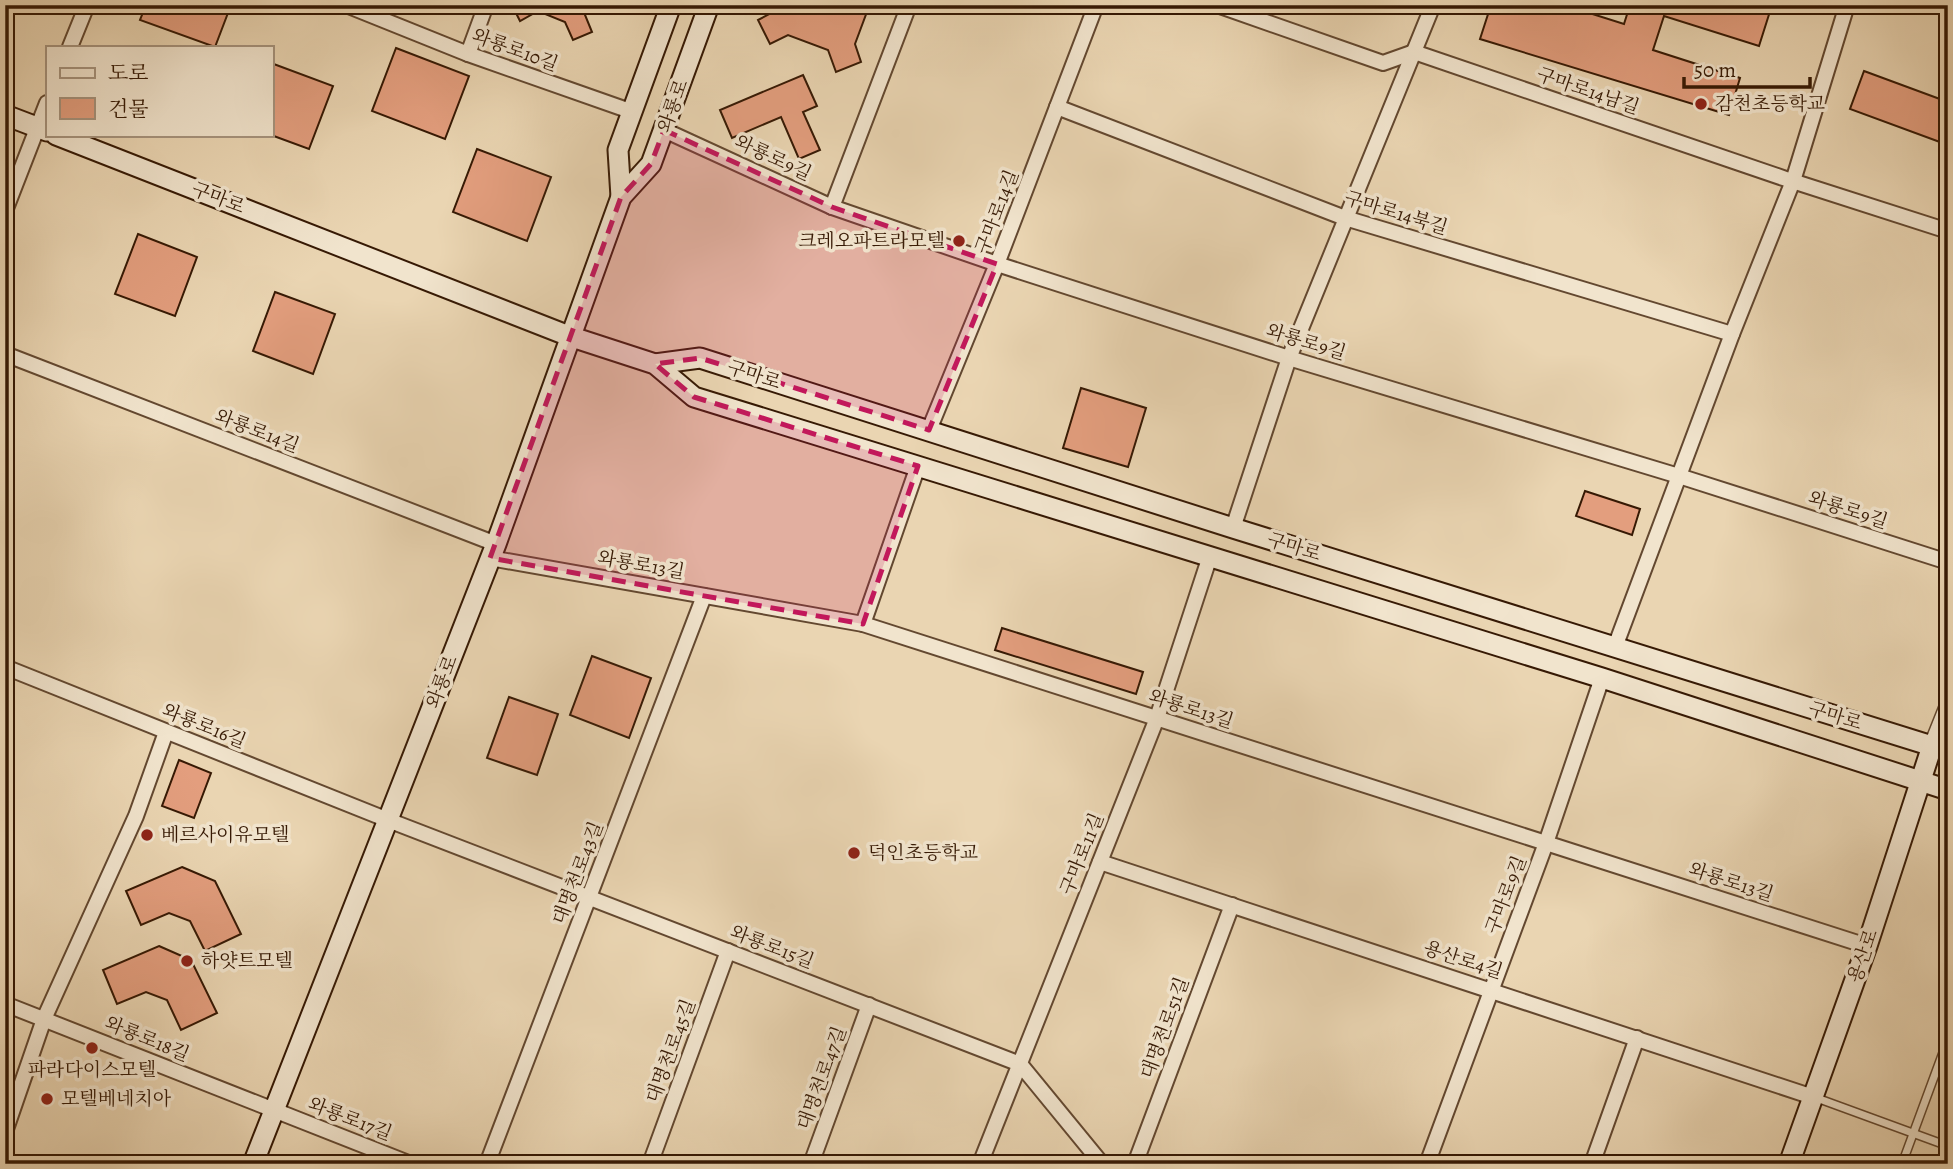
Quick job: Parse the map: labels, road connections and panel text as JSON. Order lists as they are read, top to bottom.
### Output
{
  "streets": {
    "main road": ["와룡로", "구마로", "용산로"],
    "street": [
      "와룡로10길",
      "구마로14남길",
      "와룡로9길",
      "구마로14길",
      "구마로14북길",
      "와룡로14길",
      "와룡로13길",
      "와룡로16길",
      "구마로11길",
      "대명천로43길",
      "구마로9길",
      "와룡로15길",
      "용산로4길",
      "대명천로51길",
      "와룡로18길",
      "대명천로45길",
      "대명천로47길",
      "와룡로17길"
    ]
  },
  "crossings": [
    ["와룡로10길", "와룡로"],
    ["와룡로", "와룡로9길"],
    ["와룡로", "구마로"],
    ["와룡로", "와룡로14길"],
    ["와룡로", "와룡로13길"],
    ["와룡로", "와룡로16길"],
    ["와룡로", "와룡로15길"],
    ["와룡로", "와룡로18길"],
    ["와룡로", "와룡로17길"],
    ["와룡로9길", "구마로14길"],
    ["구마로", "구마로14길"],
    ["구마로", "구마로11길"],
    ["구마로", "구마로9길"],
    ["구마로", "용산로"],
    ["구마로14길", "구마로14북길"],
    ["와룡로14길", "와룡로13길"],
    ["와룡로13길", "구마로11길"],
    ["와룡로13길", "대명천로43길"],
    ["와룡로13길", "구마로9길"],
    ["와룡로13길", "용산로"],
    ["와룡로16길", "와룡로15길"],
    ["구마로11길", "와룡로15길"],
    ["구마로11길", "용산로4길"],
    ["대명천로43길", "와룡로15길"],
    ["구마로9길", "용산로4길"],
    ["와룡로15길", "대명천로45길"],
    ["와룡로15길", "대명천로47길"],
    ["용산로", "용산로4길"],
    ["용산로4길", "대명천로51길"],
    ["와룡로18길", "와룡로17길"]
  ],
  "places": [
    "감천초등학교",
    "크레오파트라모텔",
    "베르사이유모텔",
    "덕인초등학교",
    "하얏트모텔",
    "파라다이스모텔",
    "모텔베네치아"
  ],
  "legend": ["도로", "건물"],
  "scale_bar": "50 m"
}
